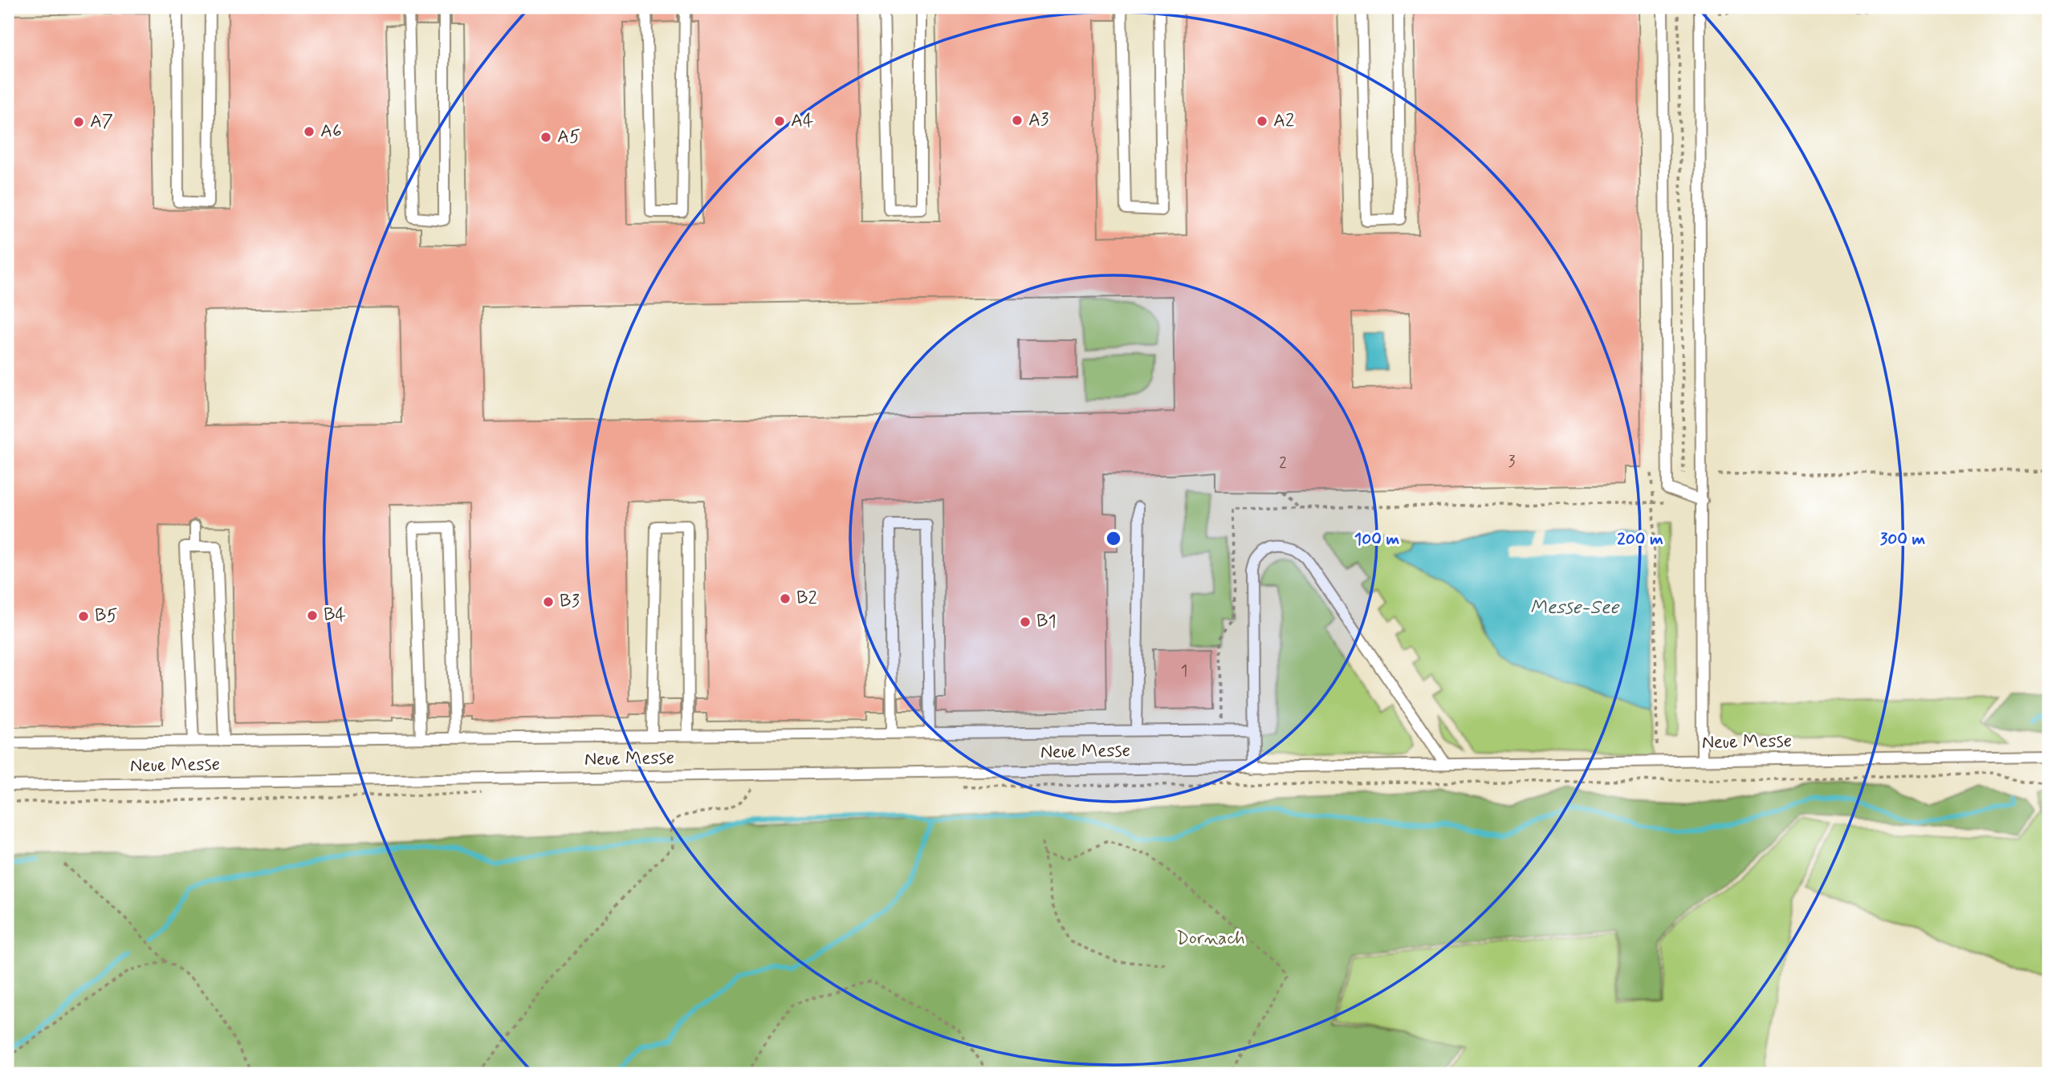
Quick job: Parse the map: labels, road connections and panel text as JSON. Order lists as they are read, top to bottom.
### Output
{
  "streets": {
    "lane": ["Neue Messe"]
  },
  "water": ["Messe-See"],
  "parks": ["Dornach"],
  "places": [
    "A3",
    "A4",
    "A2",
    "A7",
    "A6",
    "A5",
    "B2",
    "B3",
    "B4",
    "B5",
    "B1"
  ],
  "house_numbers": ["3", "2", "1"],
  "rings": ["100 m", "200 m", "300 m"]
}
